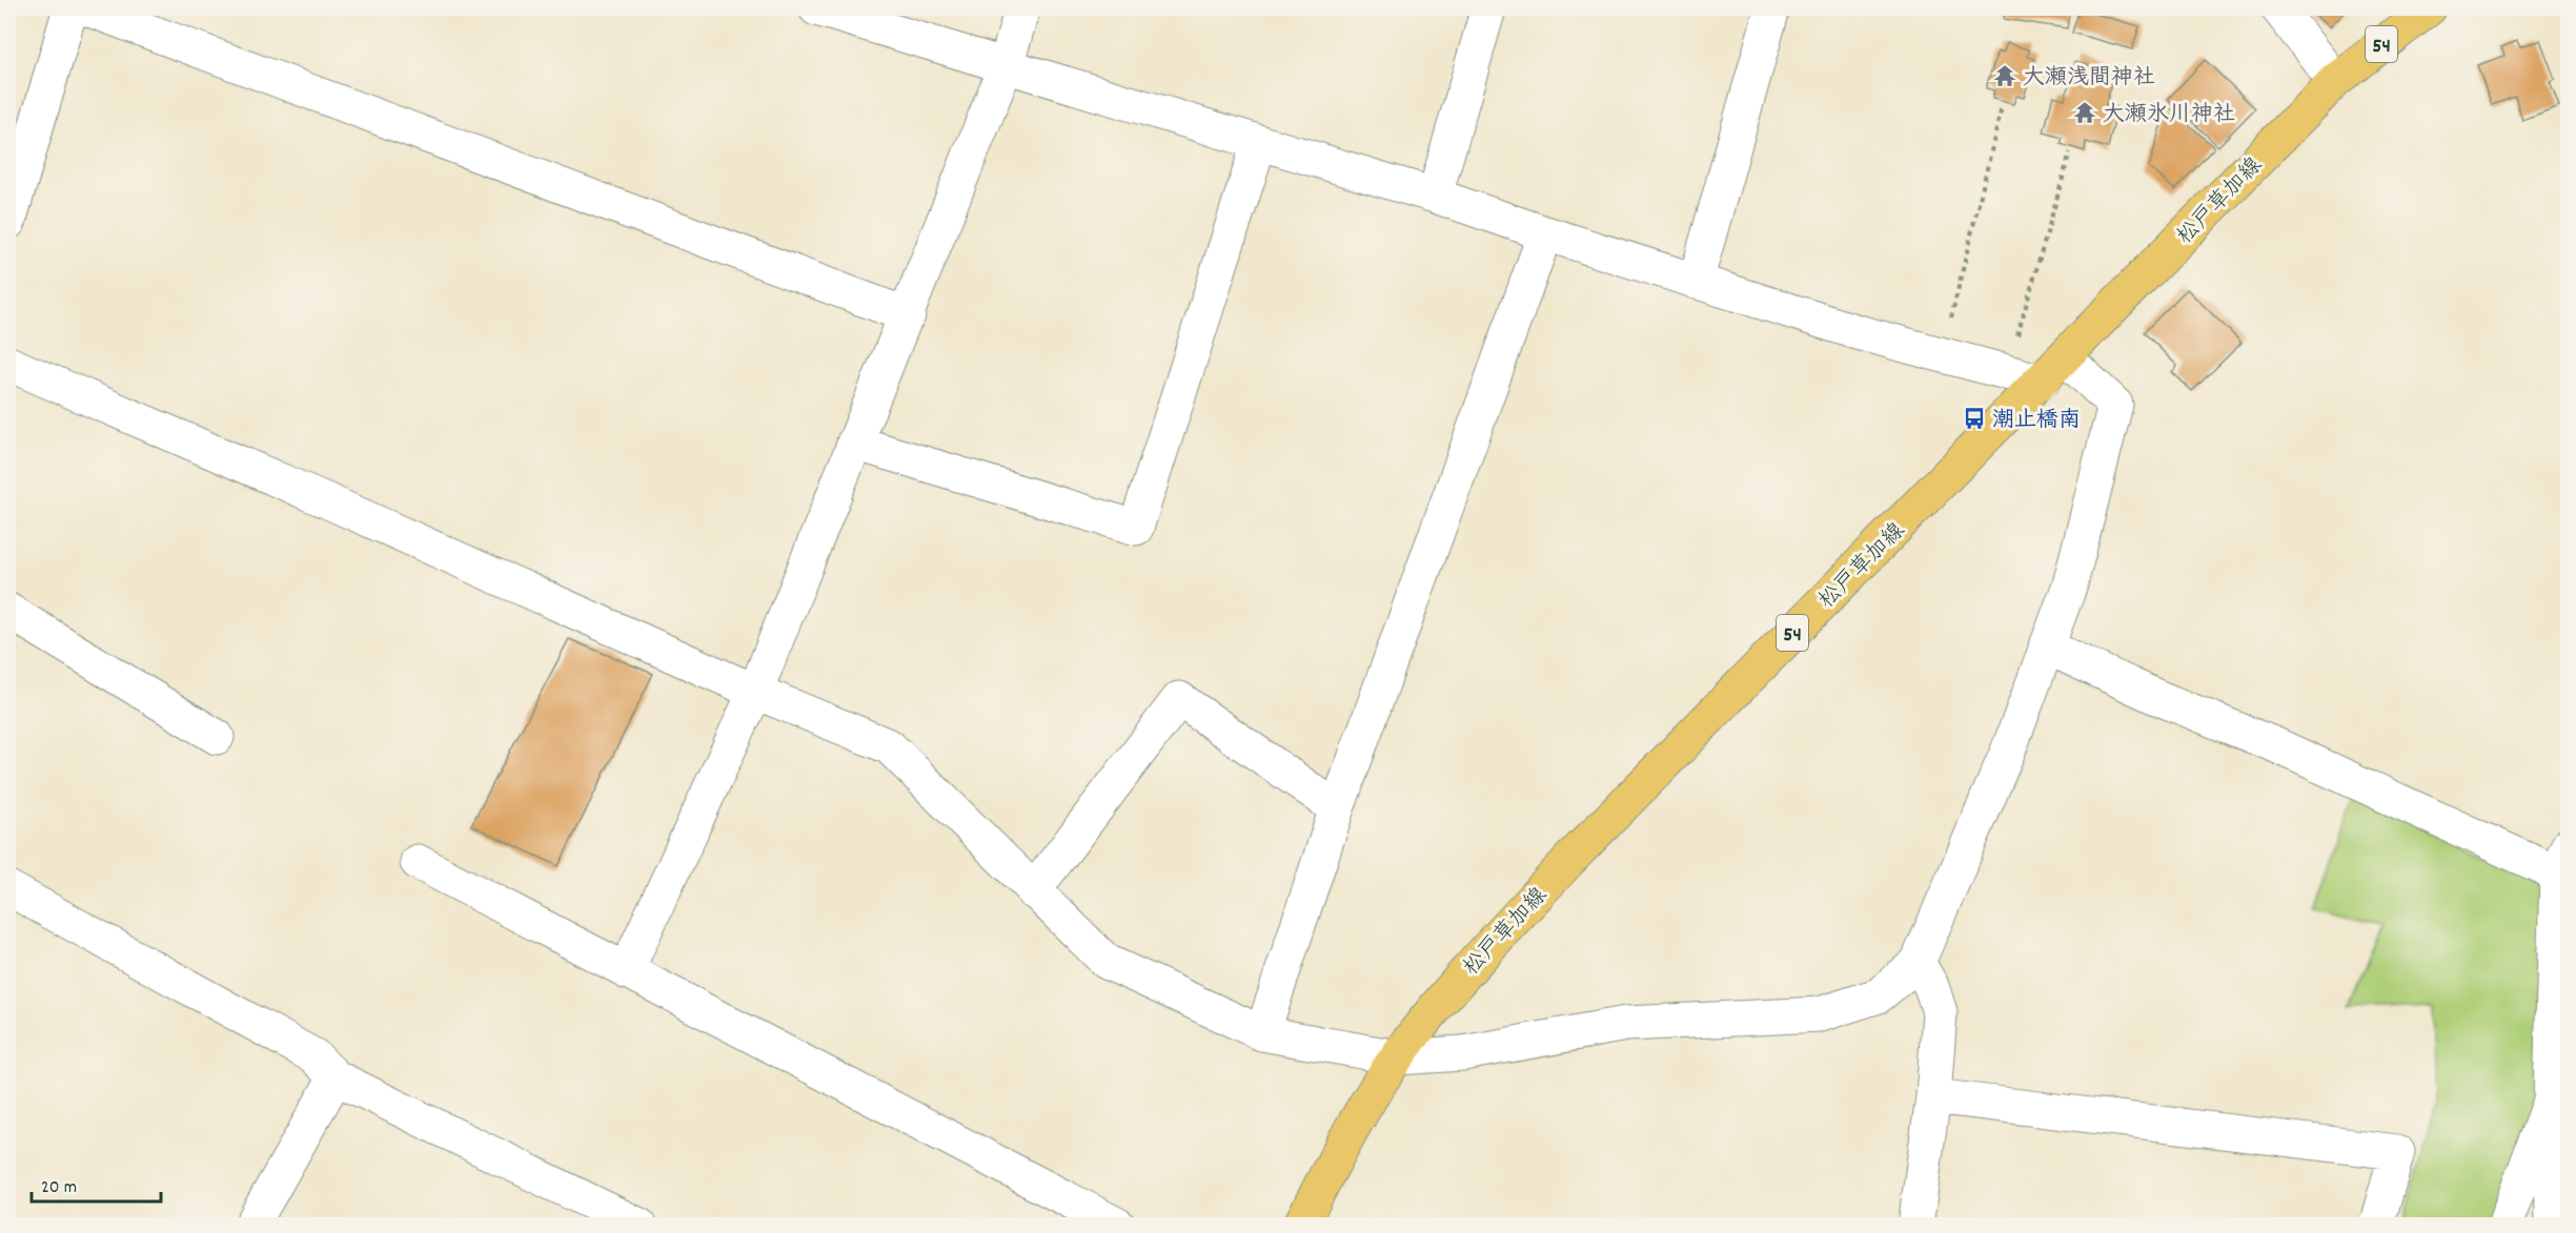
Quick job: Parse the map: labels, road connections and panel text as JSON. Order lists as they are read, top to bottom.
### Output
{
  "streets": {
    "main road": ["54", "松戸草加線"]
  },
  "places": {
    "temple": ["大瀬浅間神社", "大瀬氷川神社"],
    "bus stop": ["潮止橋南"]
  },
  "scale_bar": "20 m"
}
